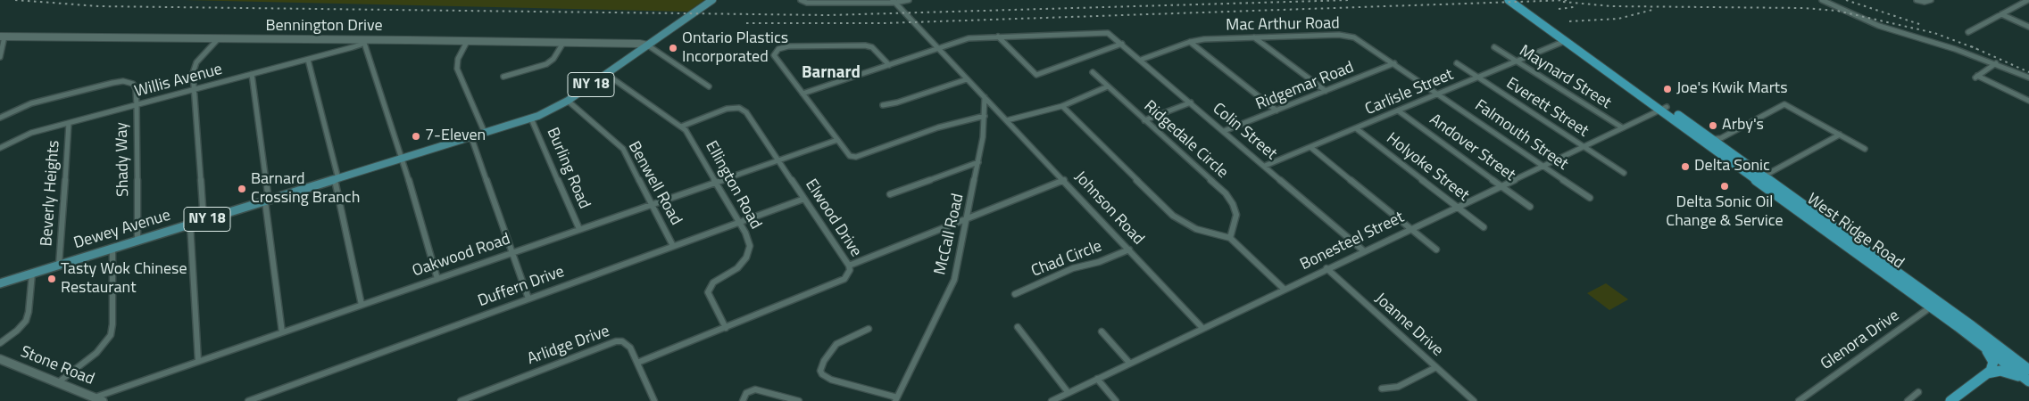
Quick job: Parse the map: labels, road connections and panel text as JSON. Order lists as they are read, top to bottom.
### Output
{
  "streets": {
    "highway": ["West Ridge Road"],
    "main road": ["NY 18", "Dewey Avenue"],
    "street": [
      "Mac Arthur Road",
      "Bennington Drive",
      "Maynard Street",
      "Willis Avenue",
      "Ridgemar Road",
      "Carlisle Street",
      "Everett Street",
      "Colin Street",
      "Falmouth Street",
      "Ridgedale Circle",
      "Andover Street",
      "Shady Way",
      "Holyoke Street",
      "Burling Road",
      "Benwell Road",
      "Ellington Road",
      "Beverly Heights",
      "Johnson Road",
      "Elwood Drive",
      "McCall Road",
      "Bonesteel Street",
      "Oakwood Road",
      "Chad Circle",
      "Duffern Drive",
      "Joanne Drive",
      "Glenora Drive",
      "Arlidge Drive",
      "Stone Road"
    ]
  },
  "crossings": [
    ["Mac Arthur Road", "Ridgemar Road"],
    ["Mac Arthur Road", "Carlisle Street"],
    ["Mac Arthur Road", "Colin Street"],
    ["Mac Arthur Road", "Falmouth Street"],
    ["Bennington Drive", "Willis Avenue"],
    ["Bennington Drive", "Dewey Avenue"],
    ["Maynard Street", "Carlisle Street"],
    ["Maynard Street", "Bonesteel Street"],
    ["Willis Avenue", "Shady Way"],
    ["Willis Avenue", "Beverly Heights"],
    ["Ridgemar Road", "Colin Street"],
    ["Carlisle Street", "Everett Street"],
    ["Carlisle Street", "Colin Street"],
    ["Carlisle Street", "Falmouth Street"],
    ["Carlisle Street", "Andover Street"],
    ["Carlisle Street", "Holyoke Street"],
    ["Carlisle Street", "West Ridge Road"],
    ["Everett Street", "Bonesteel Street"],
    ["Colin Street", "Bonesteel Street"],
    ["Falmouth Street", "Bonesteel Street"],
    ["Andover Street", "Bonesteel Street"],
    ["Shady Way", "Dewey Avenue"],
    ["Holyoke Street", "Bonesteel Street"],
    ["Burling Road", "Dewey Avenue"],
    ["Burling Road", "Oakwood Road"],
    ["Benwell Road", "Dewey Avenue"],
    ["Benwell Road", "Oakwood Road"],
    ["Benwell Road", "Duffern Drive"],
    ["Ellington Road", "Elwood Drive"],
    ["Ellington Road", "Dewey Avenue"],
    ["Ellington Road", "Oakwood Road"],
    ["Ellington Road", "Duffern Drive"],
    ["Beverly Heights", "Dewey Avenue"],
    ["Johnson Road", "Bonesteel Street"],
    ["Johnson Road", "Chad Circle"],
    ["Elwood Drive", "Oakwood Road"],
    ["Elwood Drive", "Duffern Drive"],
    ["Elwood Drive", "Arlidge Drive"],
    ["West Ridge Road", "Bonesteel Street"],
    ["West Ridge Road", "Glenora Drive"],
    ["Bonesteel Street", "Joanne Drive"],
    ["Oakwood Road", "Stone Road"]
  ],
  "districts": ["Barnard"],
  "places": [
    "Ontario Plastics Incorporated",
    "Joe's Kwik Marts",
    "Arby's",
    "7-Eleven",
    "Delta Sonic",
    "Delta Sonic Oil Change & Service",
    "Barnard Crossing Branch",
    "Tasty Wok Chinese Restaurant"
  ]
}
